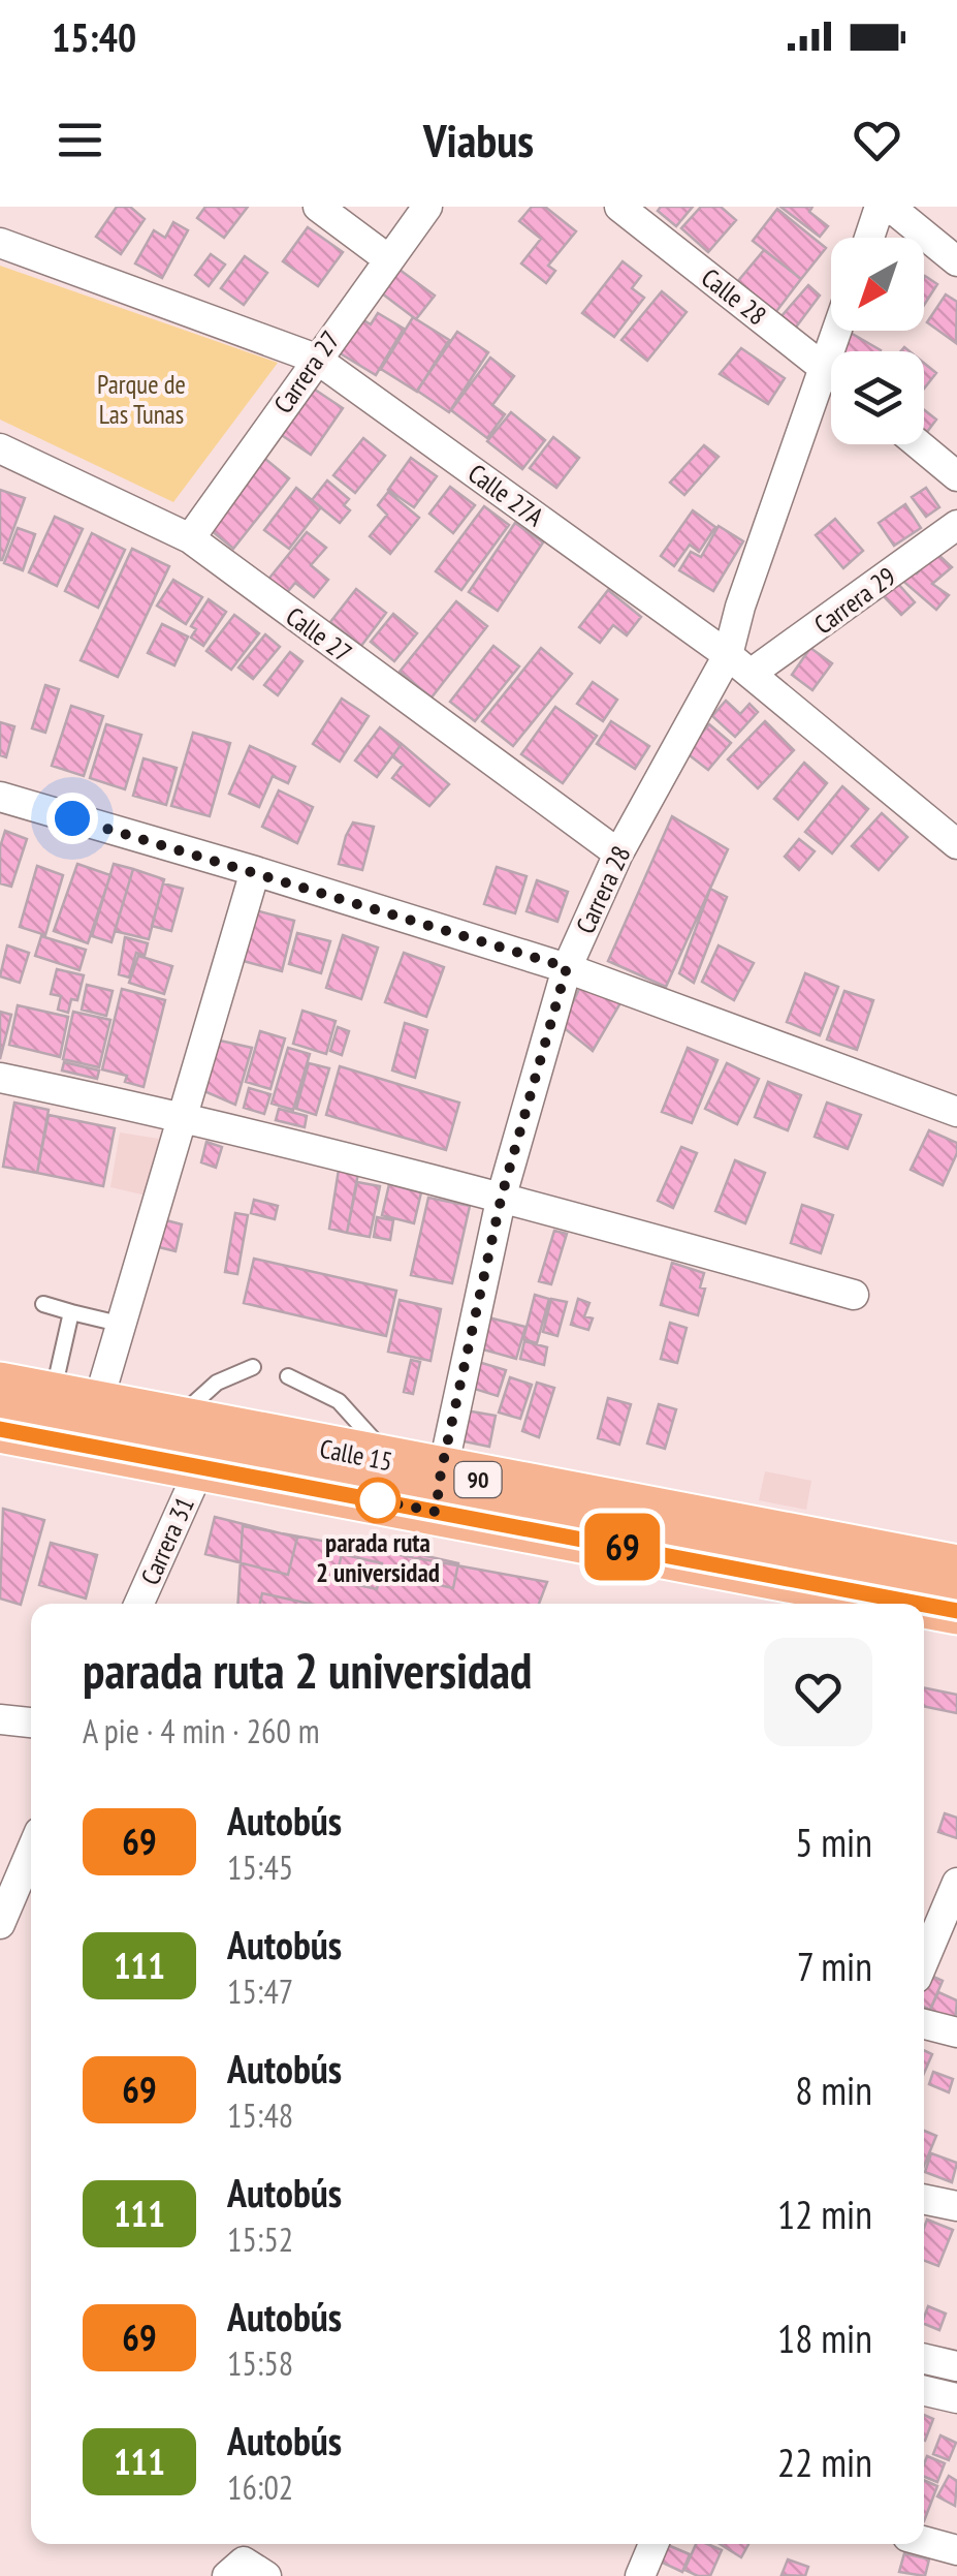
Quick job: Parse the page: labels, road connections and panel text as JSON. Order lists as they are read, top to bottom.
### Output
{
  "streets": {
    "highway": ["Calle 15", "90"],
    "street": [
      "Calle 28",
      "Carrera 27",
      "Calle 27A",
      "Carrera 29",
      "Calle 27",
      "Carrera 28",
      "Carrera 31"
    ]
  },
  "crossings": [
    ["Calle 28", "Carrera 28"],
    ["Carrera 27", "Calle 27A"],
    ["Carrera 27", "Calle 27"],
    ["Calle 27A", "Carrera 29"],
    ["Calle 27A", "Carrera 28"],
    ["Calle 27", "Carrera 28"],
    ["Carrera 28", "Calle 15"],
    ["Calle 15", "Carrera 31"]
  ],
  "parks": ["Parque de Las Tunas"],
  "places": ["parada ruta 2 universidad"],
  "lines": ["bus line 69"],
  "north": "bottom left",
  "page": {
    "status": "15:40",
    "header": "Viabus",
    "on_map": "69",
    "heading": ["parada ruta 2 universidad", "A pie · 4 min · 260 m"],
    "list": [
      {
        "mark": "69",
        "name": "Autobús",
        "note": "15:45",
        "value": "5 min"
      },
      {
        "mark": "111",
        "name": "Autobús",
        "note": "15:47",
        "value": "7 min"
      },
      {
        "mark": "69",
        "name": "Autobús",
        "note": "15:48",
        "value": "8 min"
      },
      {
        "mark": "111",
        "name": "Autobús",
        "note": "15:52",
        "value": "12 min"
      },
      {
        "mark": "69",
        "name": "Autobús",
        "note": "15:58",
        "value": "18 min"
      },
      {
        "mark": "111",
        "name": "Autobús",
        "note": "16:02",
        "value": "22 min"
      }
    ]
  }
}
